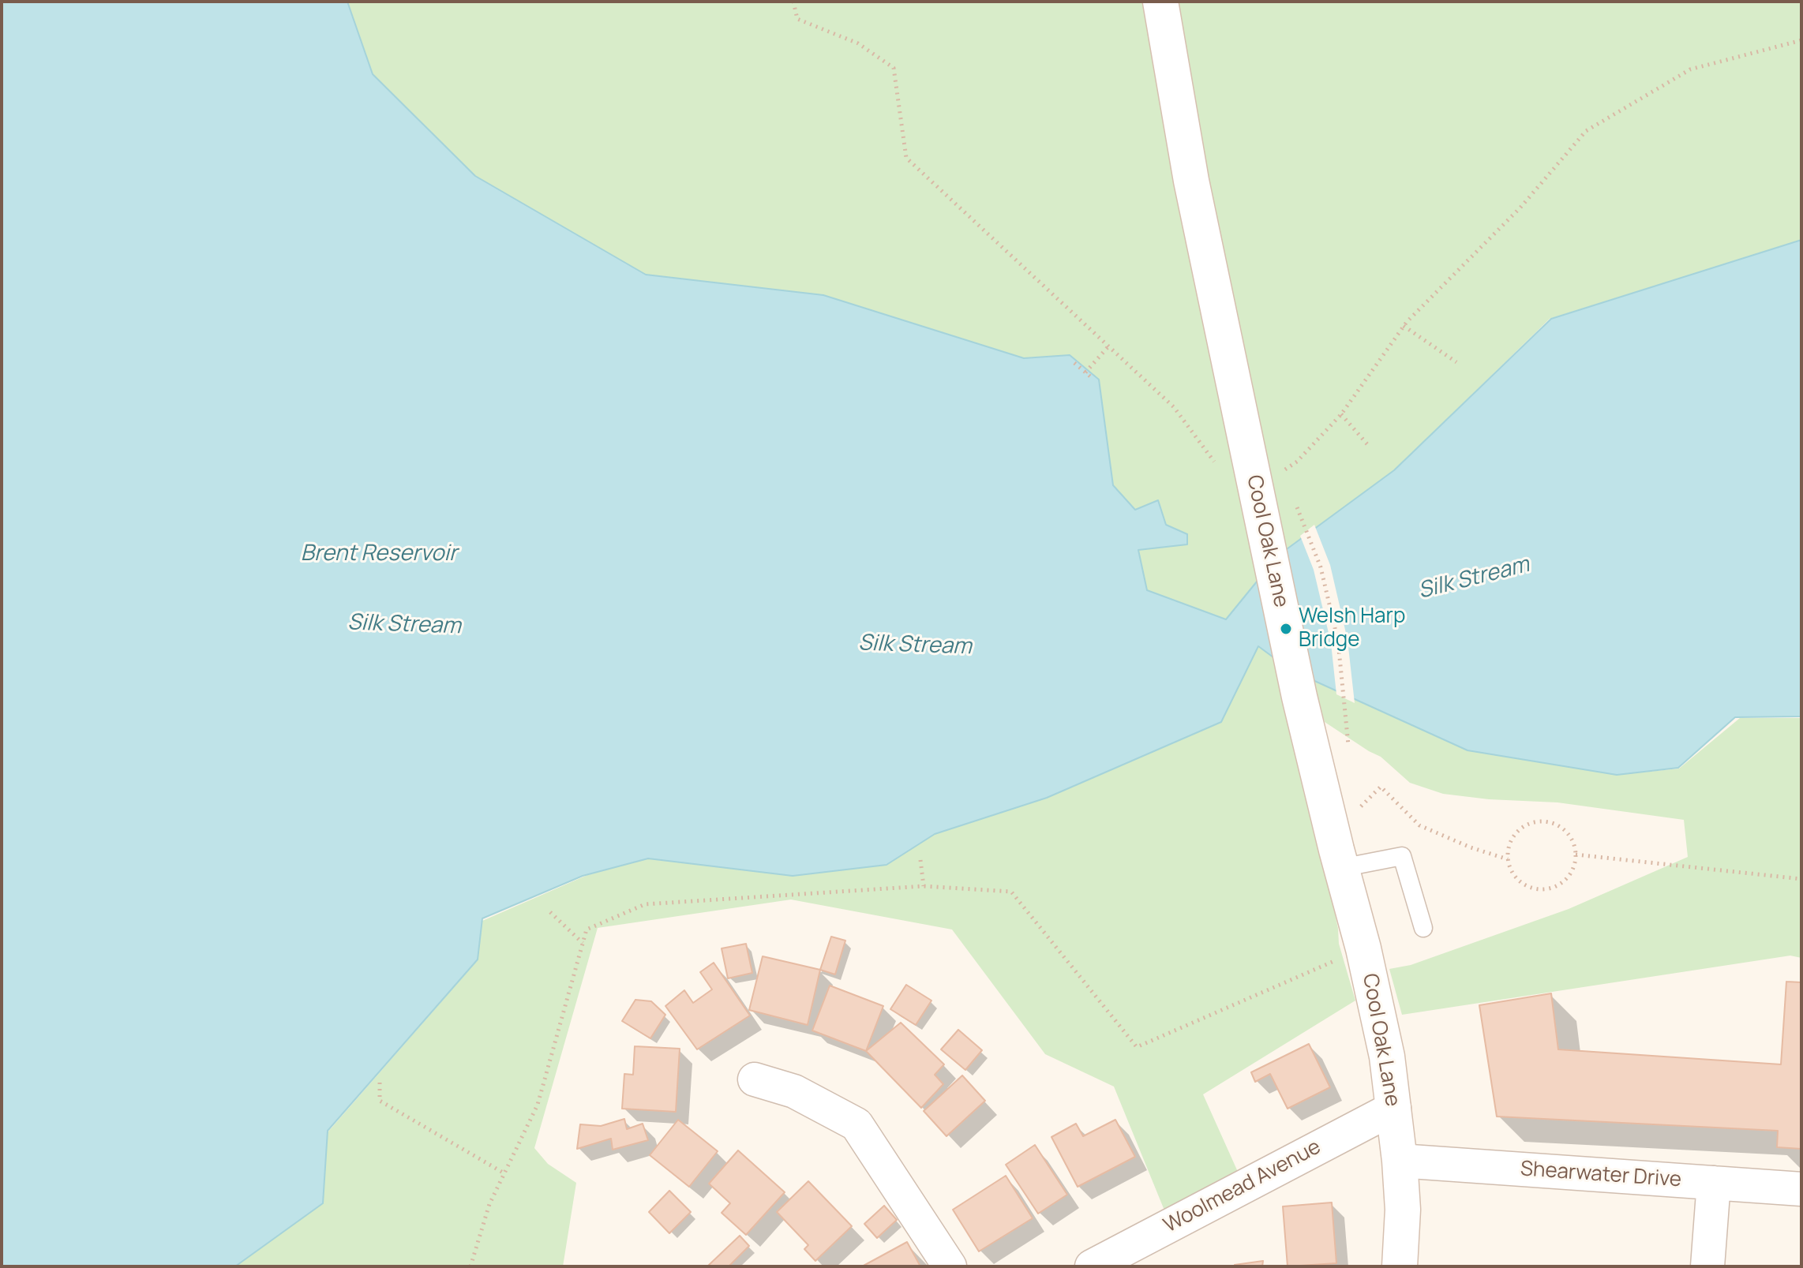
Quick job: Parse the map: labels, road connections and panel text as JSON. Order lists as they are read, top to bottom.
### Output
{
  "streets": {
    "street": ["Cool Oak Lane", "Shearwater Drive", "Woolmead Avenue"]
  },
  "crossings": [
    ["Cool Oak Lane", "Shearwater Drive"],
    ["Cool Oak Lane", "Woolmead Avenue"]
  ],
  "water": ["Brent Reservoir", "Silk Stream"],
  "places": ["Welsh Harp Bridge"]
}
